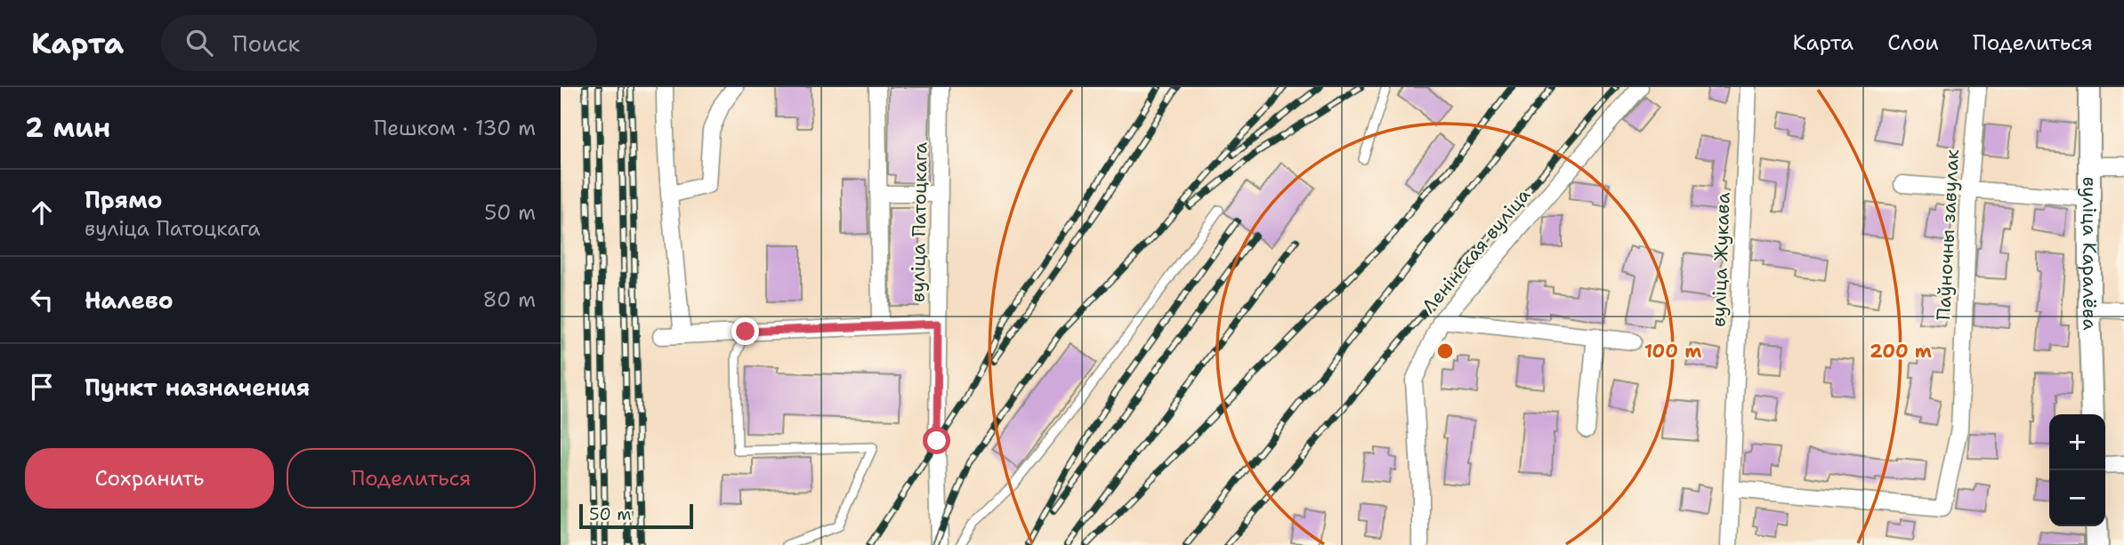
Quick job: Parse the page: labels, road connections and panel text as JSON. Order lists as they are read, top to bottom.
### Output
{
  "streets": {
    "street": [
      "вуліца Патоцкага",
      "Паўночны завулак",
      "Ленінская вуліца",
      "вуліца Каралёва",
      "вуліца Жукава"
    ]
  },
  "crossings": [
    ["Паўночны завулак", "вуліца Жукава"]
  ],
  "scale_bar": "50 m",
  "page": {
    "header": "Карта",
    "search": "Поиск",
    "nav": ["Карта", "Слои", "Поделиться"],
    "heading": ["2 мин", "Пешком · 130 m"],
    "list": [
      ["Прямо", "вуліца Патоцкага", "50 m"],
      ["Налево", "80 m"],
      "Пункт назначения"
    ],
    "map_buttons": ["+", "−"],
    "buttons": ["Сохранить", "Поделиться"],
    "scale": "50 m"
  },
  "rings": ["100 m", "200 m"]
}
